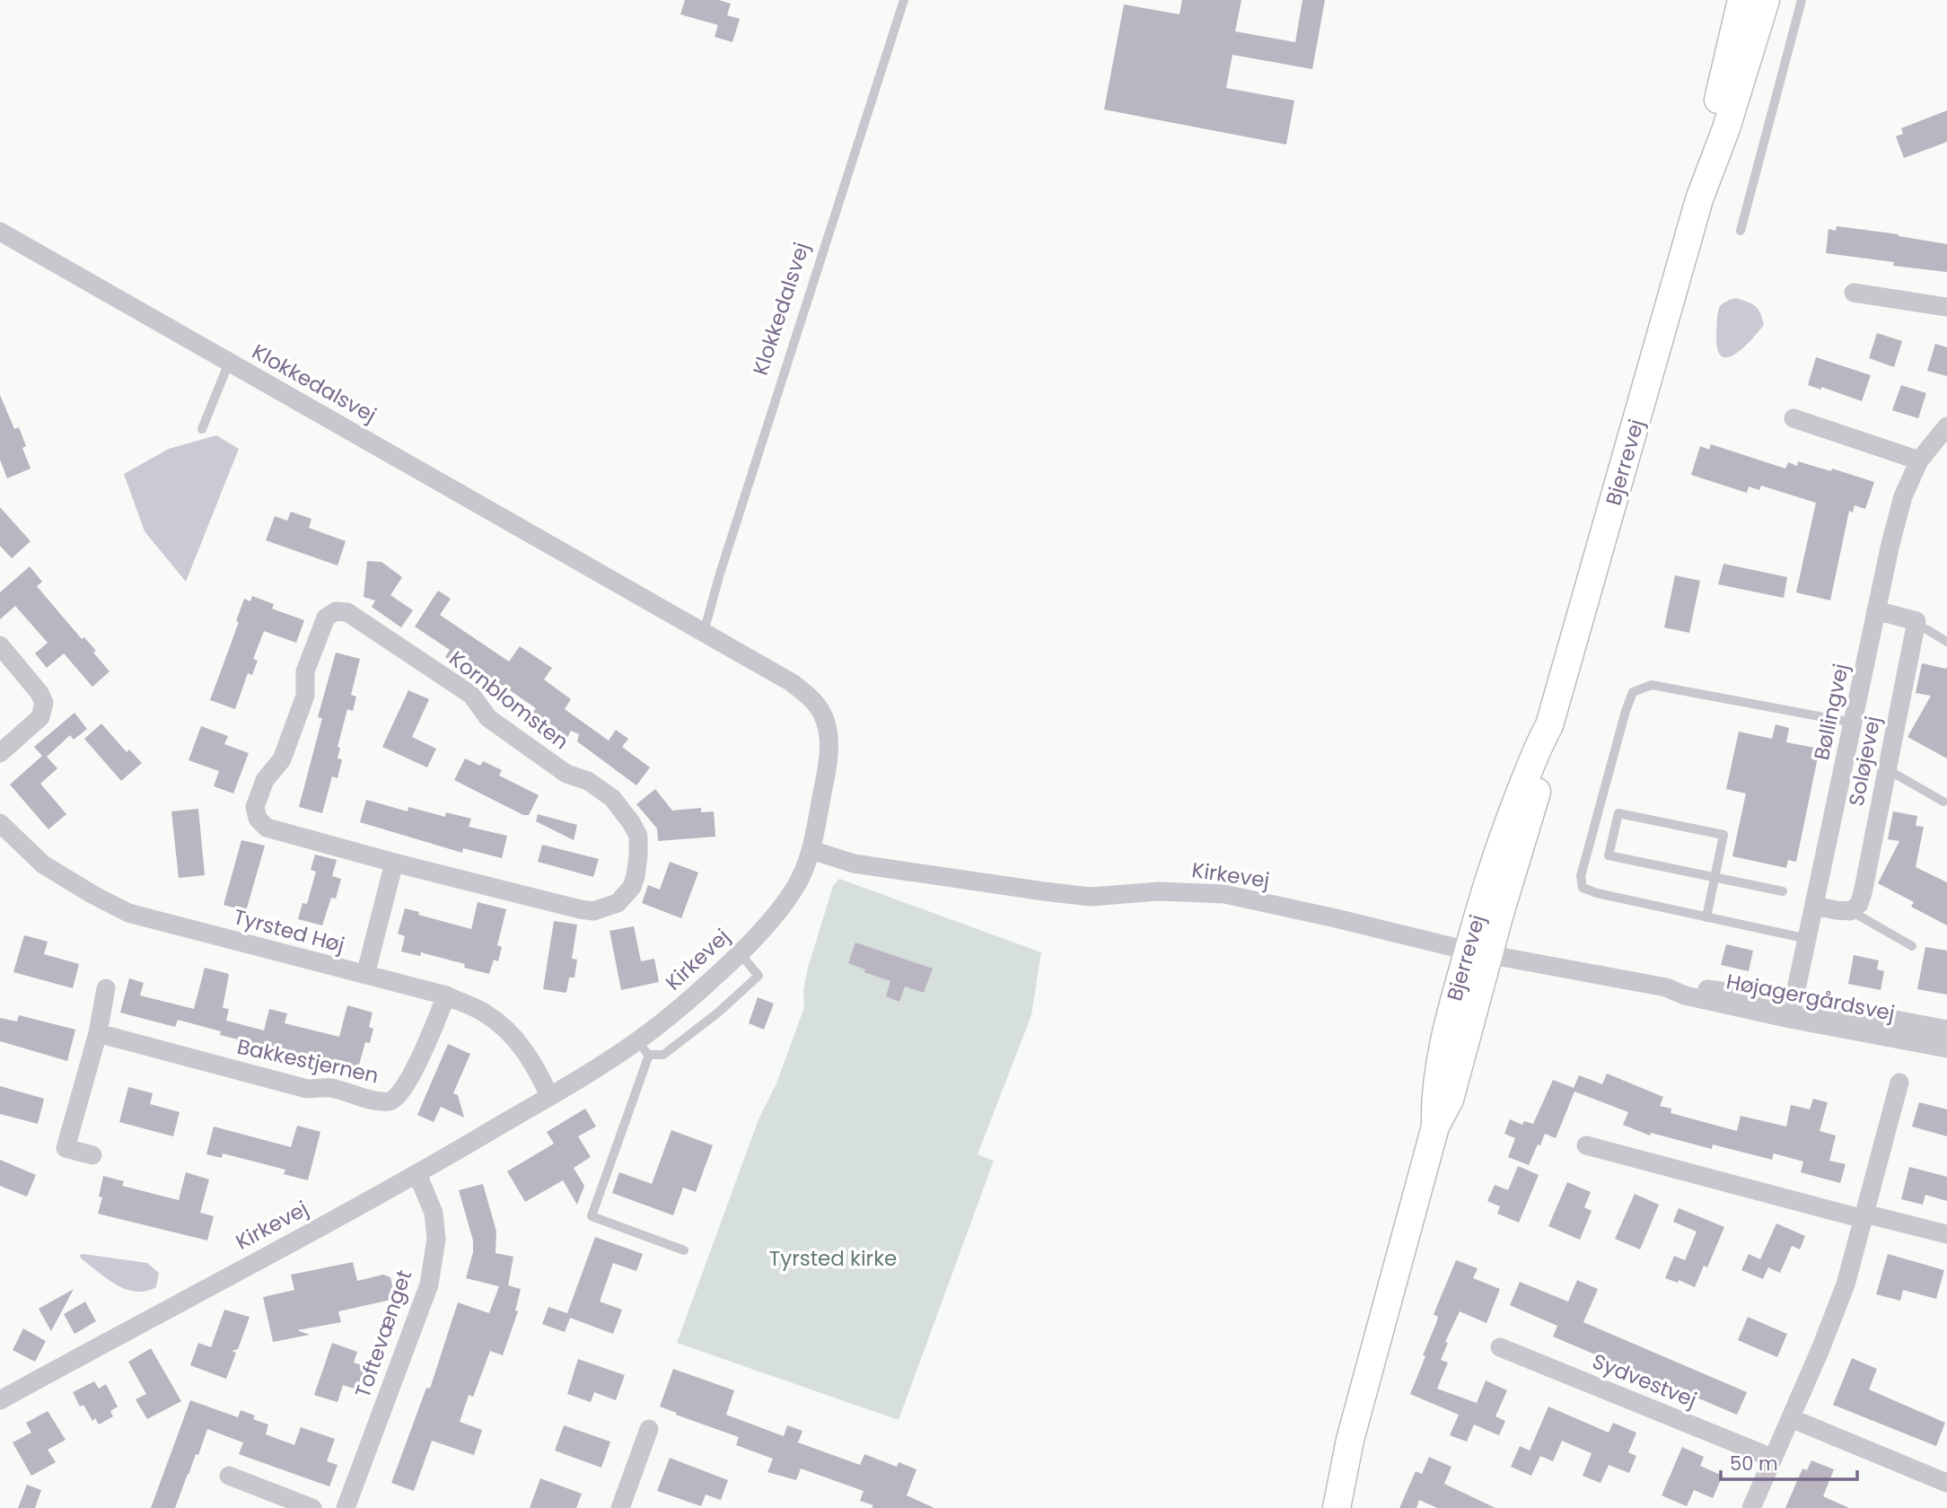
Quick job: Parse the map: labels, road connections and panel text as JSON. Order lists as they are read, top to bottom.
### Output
{
  "streets": {
    "street": [
      "Klokkedalsvej",
      "Bjerrevej",
      "Kornblomsten",
      "Bøllingvej",
      "Soløjevej",
      "Kirkevej",
      "Tyrsted Høj",
      "Højagergårdsvej",
      "Bakkestjernen",
      "Toftevænget",
      "Sydvestvej"
    ]
  },
  "crossings": [
    ["Klokkedalsvej", "Kirkevej"],
    ["Bjerrevej", "Kirkevej"],
    ["Bjerrevej", "Højagergårdsvej"],
    ["Bøllingvej", "Højagergårdsvej"],
    ["Kirkevej", "Tyrsted Høj"],
    ["Kirkevej", "Højagergårdsvej"],
    ["Kirkevej", "Toftevænget"],
    ["Tyrsted Høj", "Bakkestjernen"]
  ],
  "parks": ["Tyrsted kirke"],
  "scale_bar": "50 m"
}
